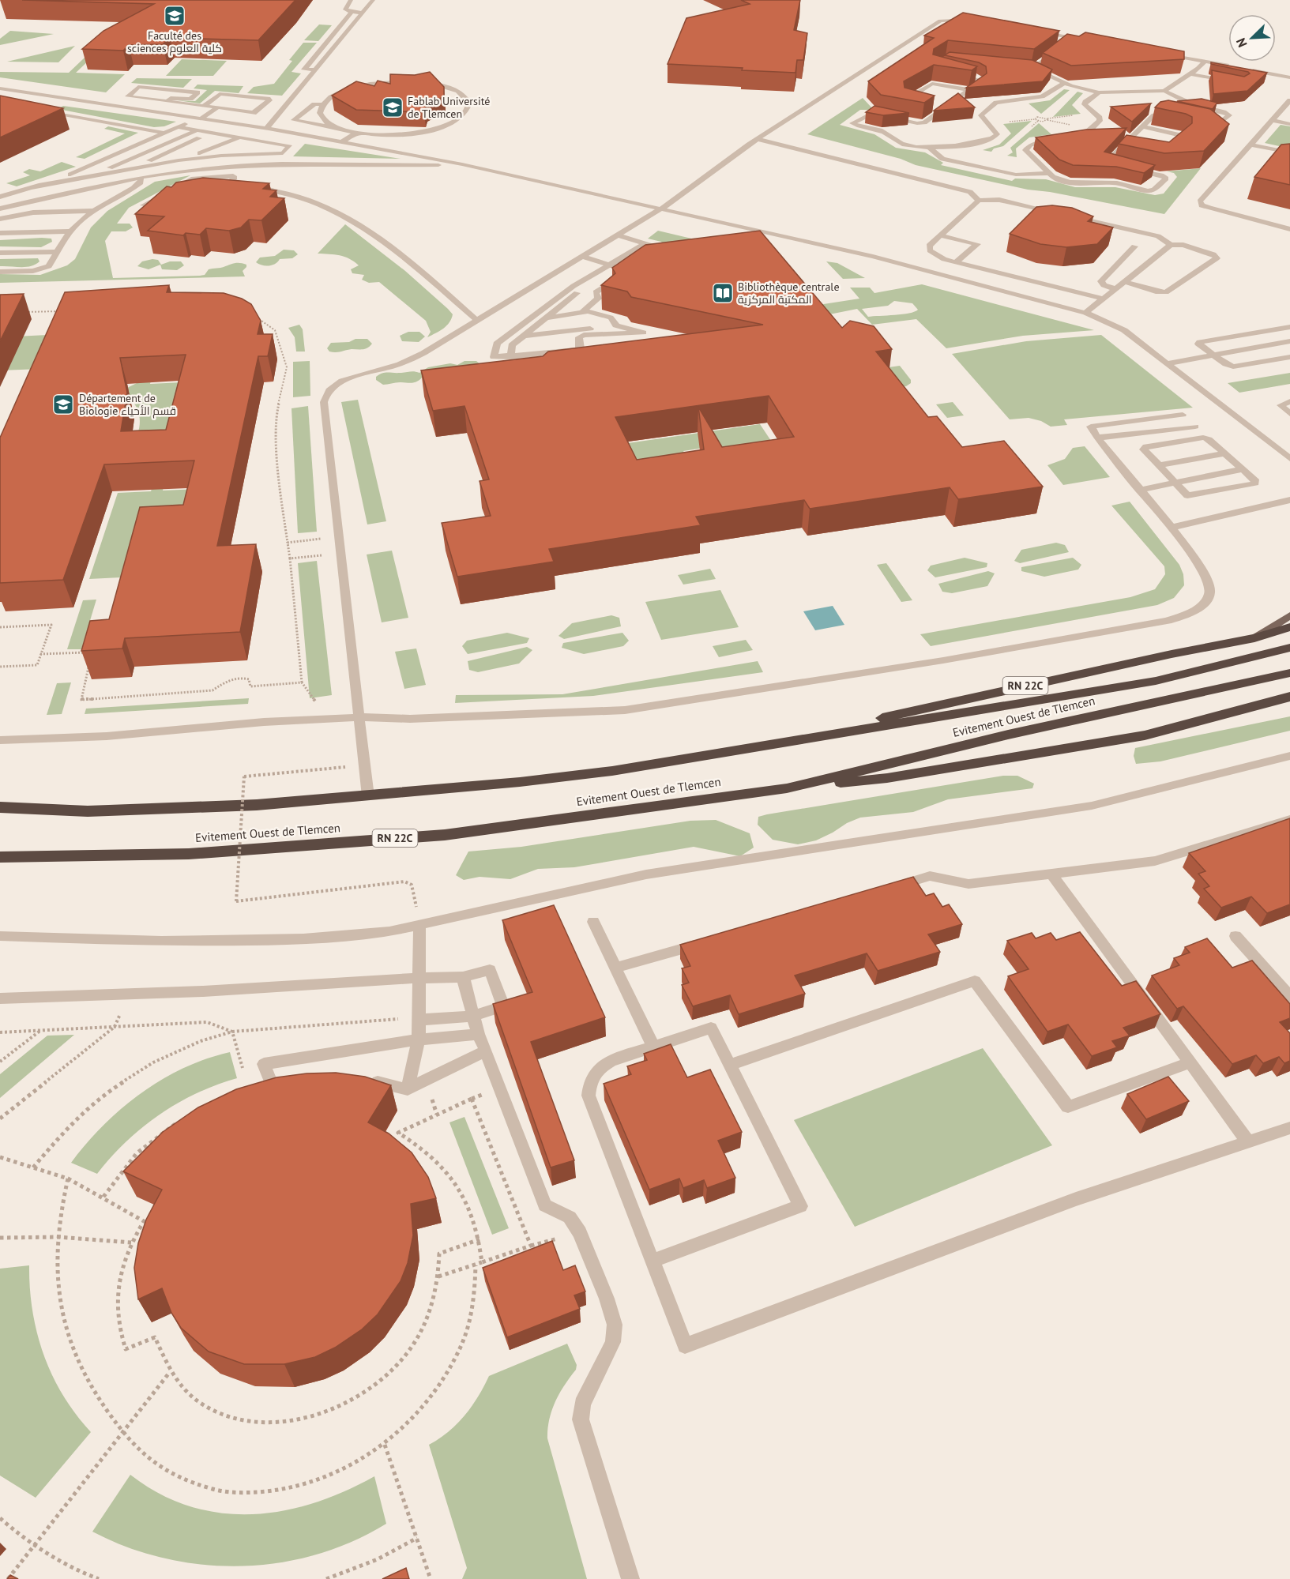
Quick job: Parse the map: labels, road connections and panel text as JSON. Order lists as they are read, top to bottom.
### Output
{
  "streets": {
    "highway": ["RN 22C", "Evitement Ouest de Tlemcen"]
  },
  "crossings": [
    ["RN 22C", "Evitement Ouest de Tlemcen"]
  ],
  "places": {
    "school or university": ["Faculté des sciences كلية العلوم", "Fablab Université de Tlemcen", "Département de Biologie قسم الأحياء"],
    "library": ["Bibliothèque centrale المكتبة المركزية"]
  },
  "north": "bottom left"
}
